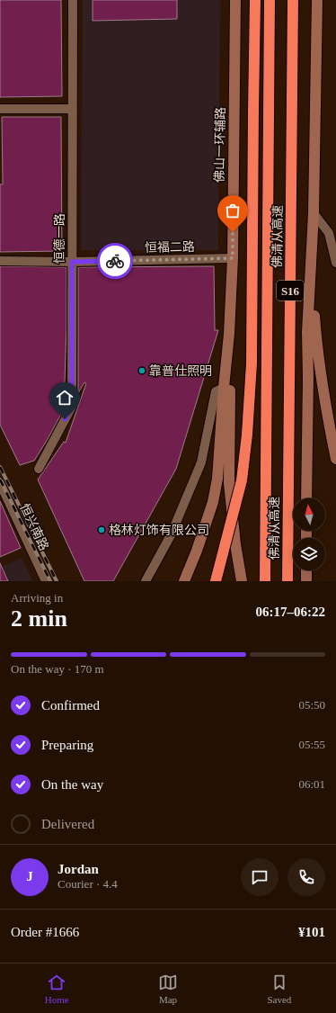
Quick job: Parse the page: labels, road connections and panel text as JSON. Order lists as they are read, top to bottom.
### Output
{
  "streets": {
    "highway": ["佛清从高速", "S16"],
    "main road": ["佛山一环辅路"],
    "street": ["恒德一路", "恒福二路", "恒兴南路"]
  },
  "crossings": [
    ["佛山一环辅路", "恒福二路"],
    ["恒德一路", "恒福二路"]
  ],
  "places": ["靠普仕照明", "格林灯饰有限公司"],
  "north": "top",
  "page": {
    "heading": ["2 min", "Arriving in", "06:17–06:22"],
    "panel": [
      "Jordan",
      "Courier · 4.4",
      "Order #1666",
      "¥101"
    ],
    "bar": "On the way · 170 m",
    "list": [
      ["Confirmed", "05:50"],
      ["Preparing", "05:55"],
      ["On the way", "06:01"],
      "Delivered"
    ],
    "round": "J",
    "tabs": ["Home", "Map", "Saved"]
  }
}
